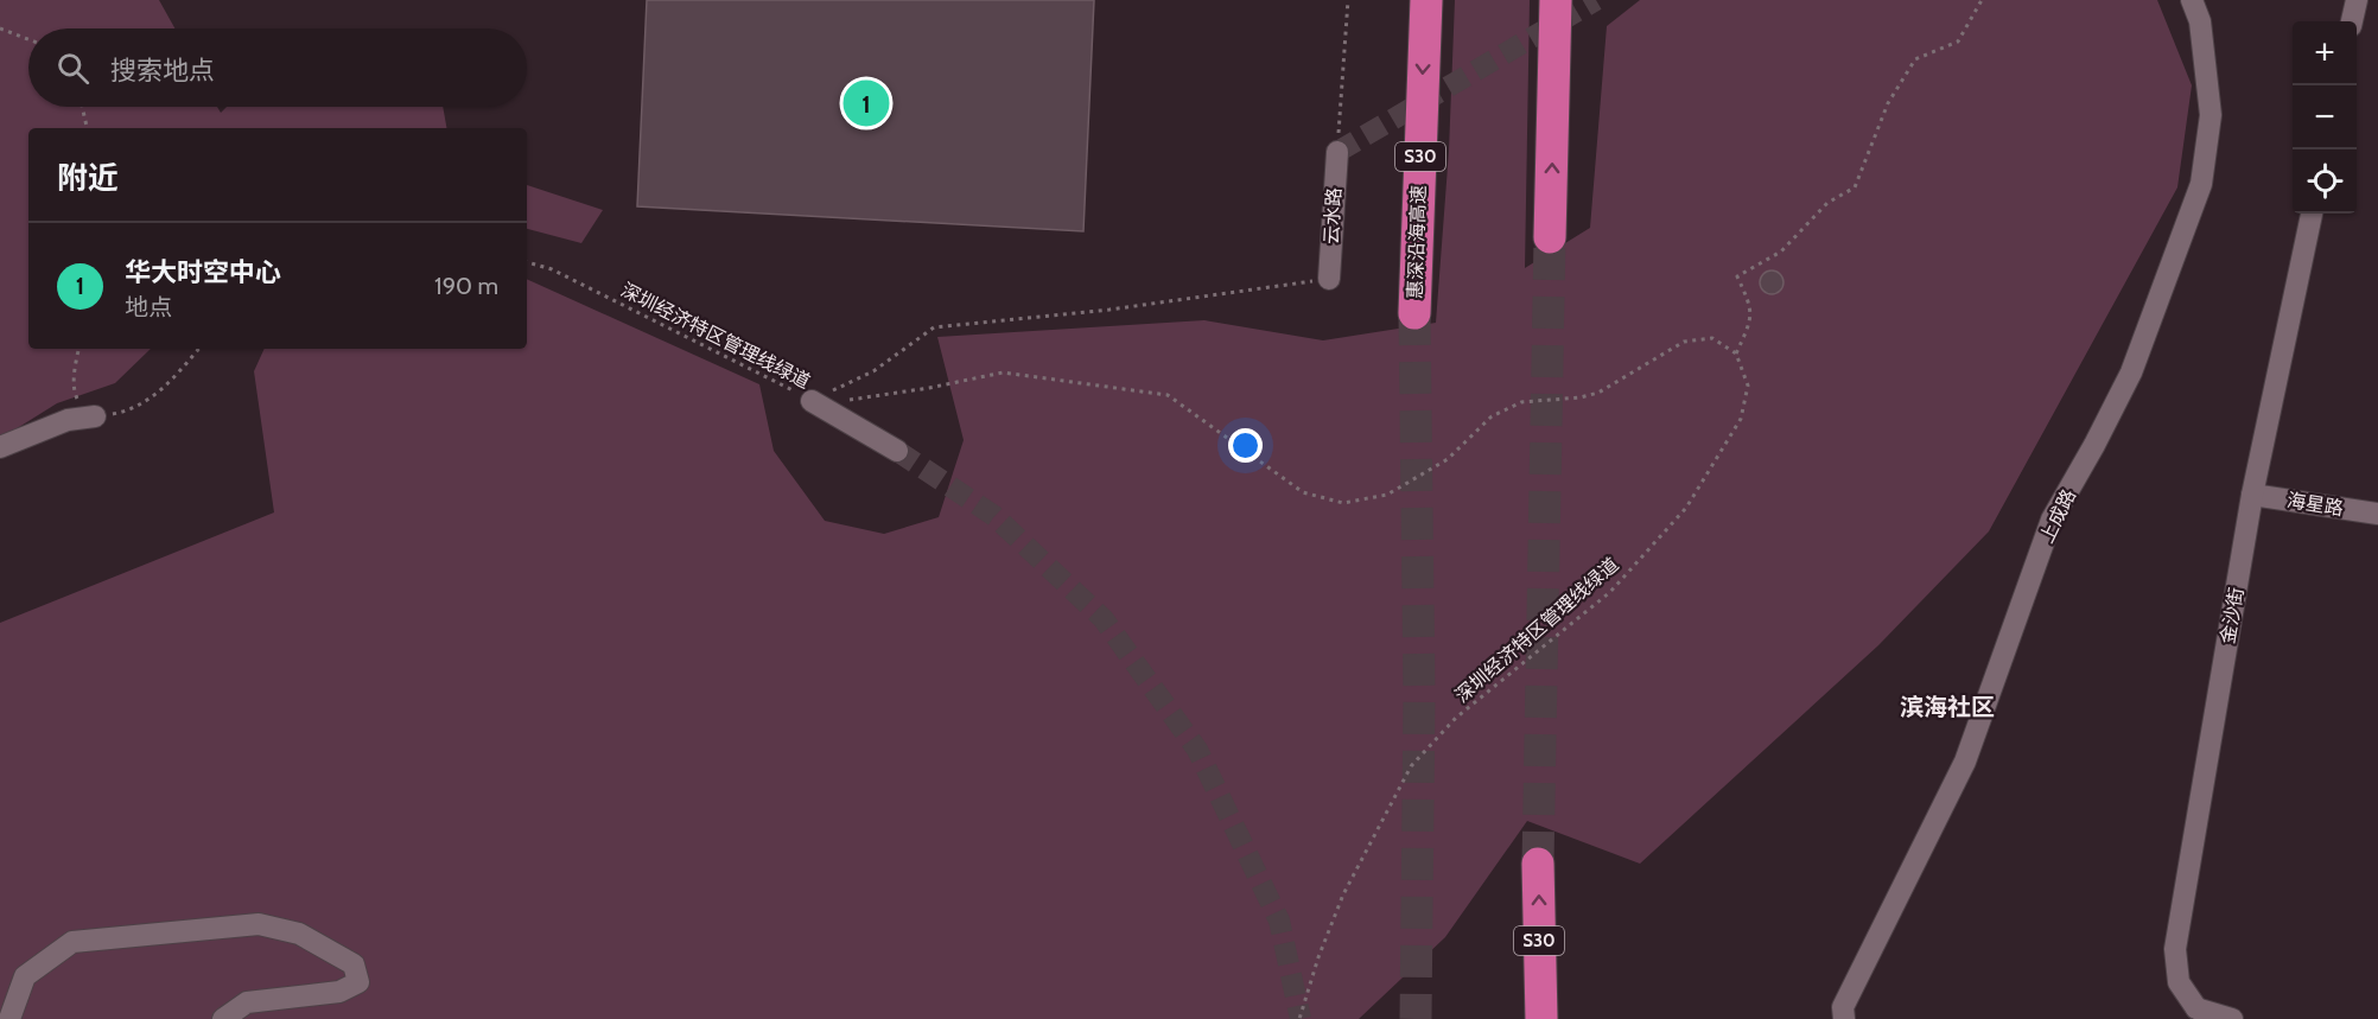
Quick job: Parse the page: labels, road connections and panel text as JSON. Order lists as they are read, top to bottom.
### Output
{
  "streets": {
    "highway": ["S30", "惠深沿海高速"],
    "street": [
      "云水路",
      "海星路",
      "上成路",
      "金沙街"
    ],
    "path": ["深圳经济特区管理线绿道"]
  },
  "crossings": [
    ["海星路", "金沙街"]
  ],
  "districts": ["滨海社区"],
  "page": {
    "map_buttons": ["+", "−"],
    "search": "搜索地点",
    "pins": "1",
    "heading": "附近",
    "list": [
      {
        "mark": "1",
        "name": "华大时空中心",
        "note": "地点",
        "value": "190 m"
      }
    ]
  }
}
